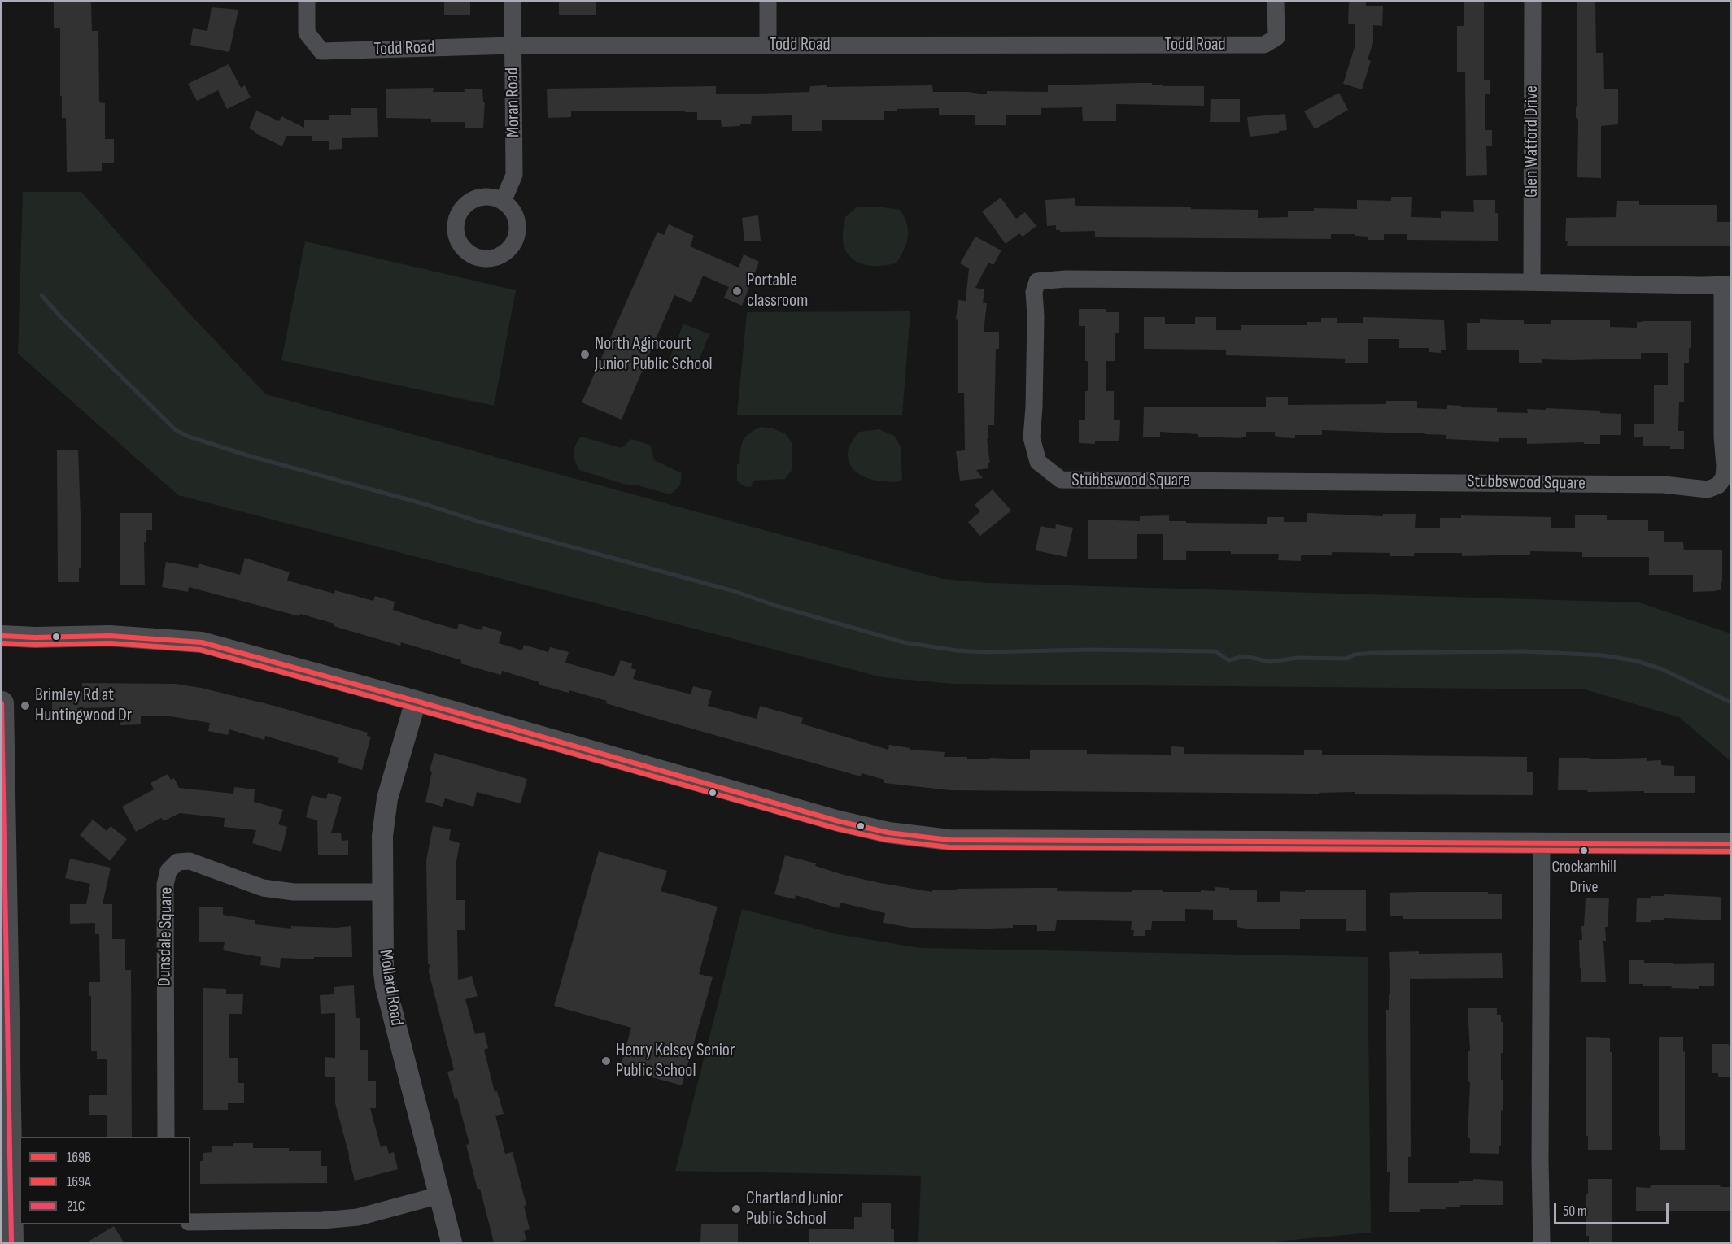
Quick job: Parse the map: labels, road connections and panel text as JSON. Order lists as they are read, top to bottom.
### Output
{
  "streets": {
    "street": [
      "Todd Road",
      "Moran Road",
      "Glen Watford Drive",
      "Stubbswood Square",
      "Dunsdale Square",
      "Mollard Road"
    ]
  },
  "crossings": [
    ["Todd Road", "Moran Road"],
    ["Glen Watford Drive", "Stubbswood Square"],
    ["Dunsdale Square", "Mollard Road"]
  ],
  "places": [
    "Portable classroom",
    "North Agincourt Junior Public School",
    "Brimley Rd at Huntingwood Dr",
    "Crockamhill Drive",
    "Henry Kelsey Senior Public School",
    "Chartland Junior Public School"
  ],
  "lines": ["transit line 169B", "transit line 169A", "transit line 21C"],
  "legend": ["169B", "169A", "21C"],
  "scale_bar": "50 m"
}
